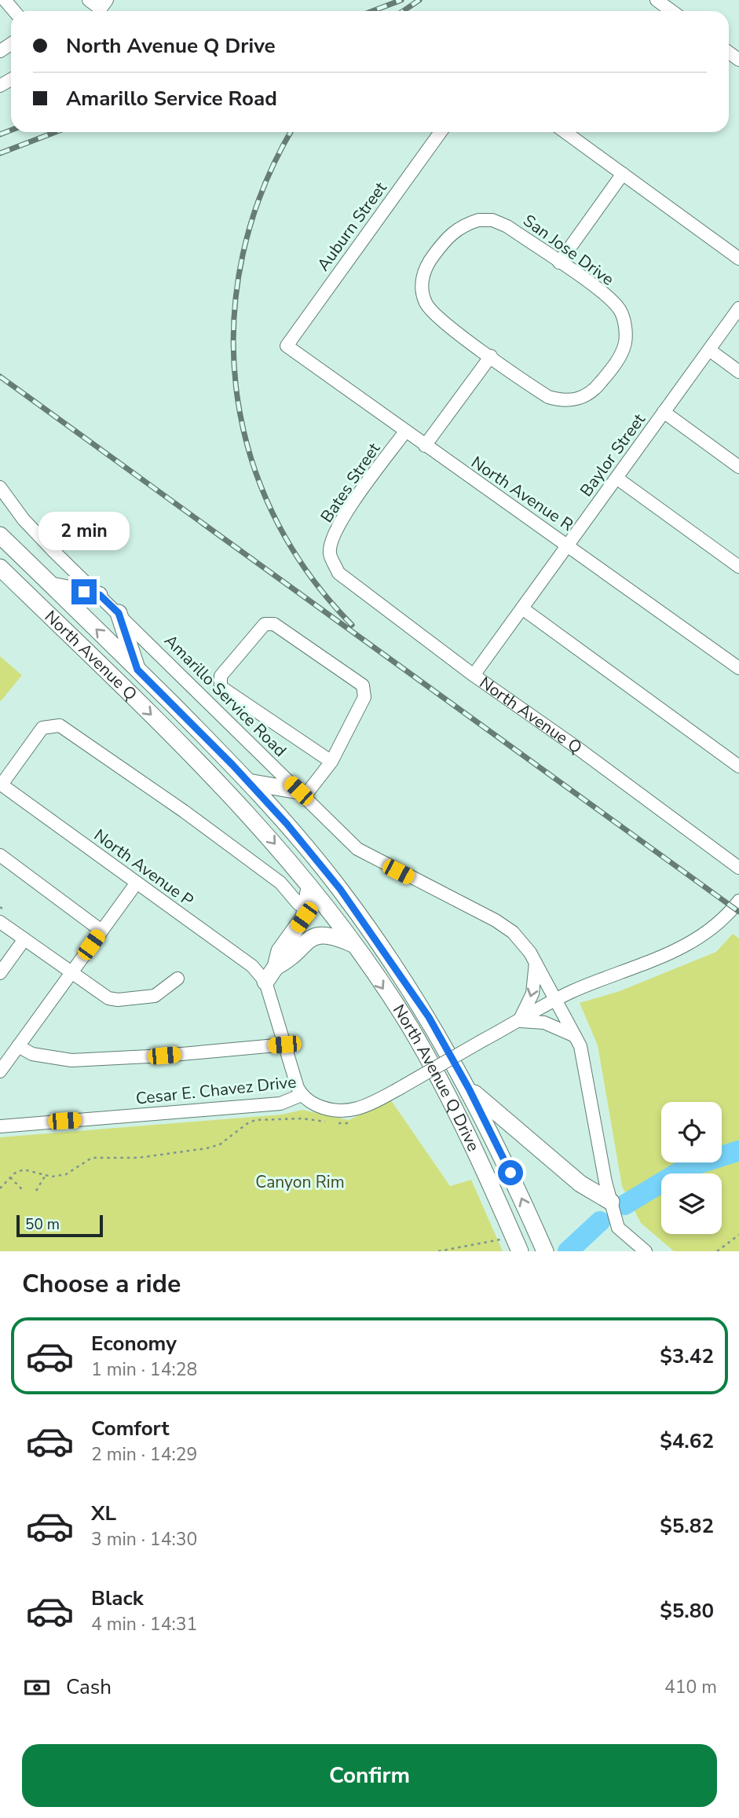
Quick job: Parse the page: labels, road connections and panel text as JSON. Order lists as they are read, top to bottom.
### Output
{
  "streets": {
    "main road": ["North Avenue Q", "North Avenue Q Drive"],
    "street": [
      "Auburn Street",
      "San Jose Drive",
      "Baylor Street",
      "Bates Street",
      "North Avenue R",
      "Amarillo Service Road",
      "North Avenue P",
      "Cesar E. Chavez Drive"
    ]
  },
  "crossings": [
    ["Auburn Street", "North Avenue R"],
    ["Baylor Street", "North Avenue R"],
    ["Baylor Street", "North Avenue Q"],
    ["Bates Street", "North Avenue R"],
    ["Bates Street", "North Avenue Q"],
    ["North Avenue Q", "North Avenue Q Drive"],
    ["Amarillo Service Road", "Cesar E. Chavez Drive"]
  ],
  "parks": ["Canyon Rim"],
  "scale_bar": "50 m",
  "page": {
    "banner": ["North Avenue Q Drive", "Amarillo Service Road"],
    "bubble": "2 min",
    "scale": "50 m",
    "heading": "Choose a ride",
    "list": [
      {
        "name": "Economy",
        "note": "1 min · 14:28",
        "value": "$3.42"
      },
      {
        "name": "Comfort",
        "note": "2 min · 14:29",
        "value": "$4.62"
      },
      {
        "name": "XL",
        "note": "3 min · 14:30",
        "value": "$5.82"
      },
      {
        "name": "Black",
        "note": "4 min · 14:31",
        "value": "$5.80"
      }
    ],
    "pay": ["Cash", "410 m"],
    "buttons": "Confirm"
  }
}
